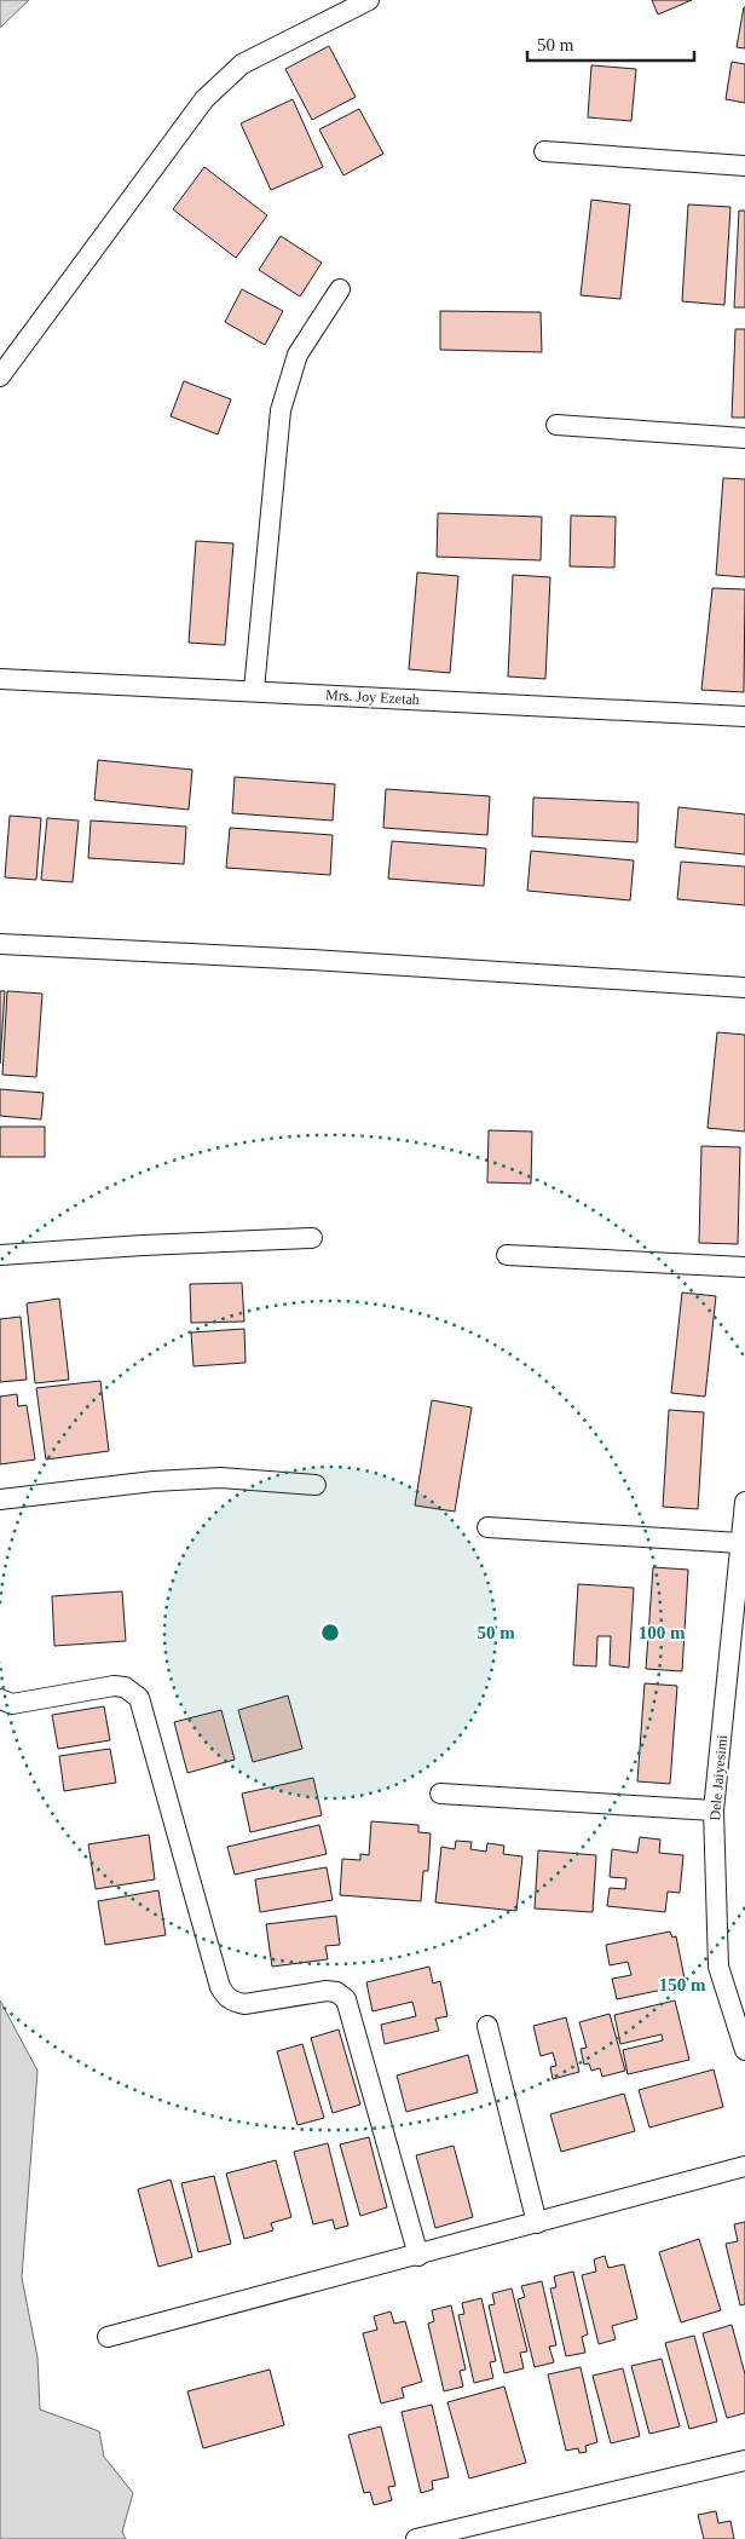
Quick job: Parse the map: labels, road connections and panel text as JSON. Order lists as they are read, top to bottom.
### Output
{
  "streets": {
    "street": ["Mrs. Joy Ezetah", "Dele Jaiyesimi"]
  },
  "scale_bar": "50 m",
  "rings": ["50 m", "100 m", "150 m"]
}
